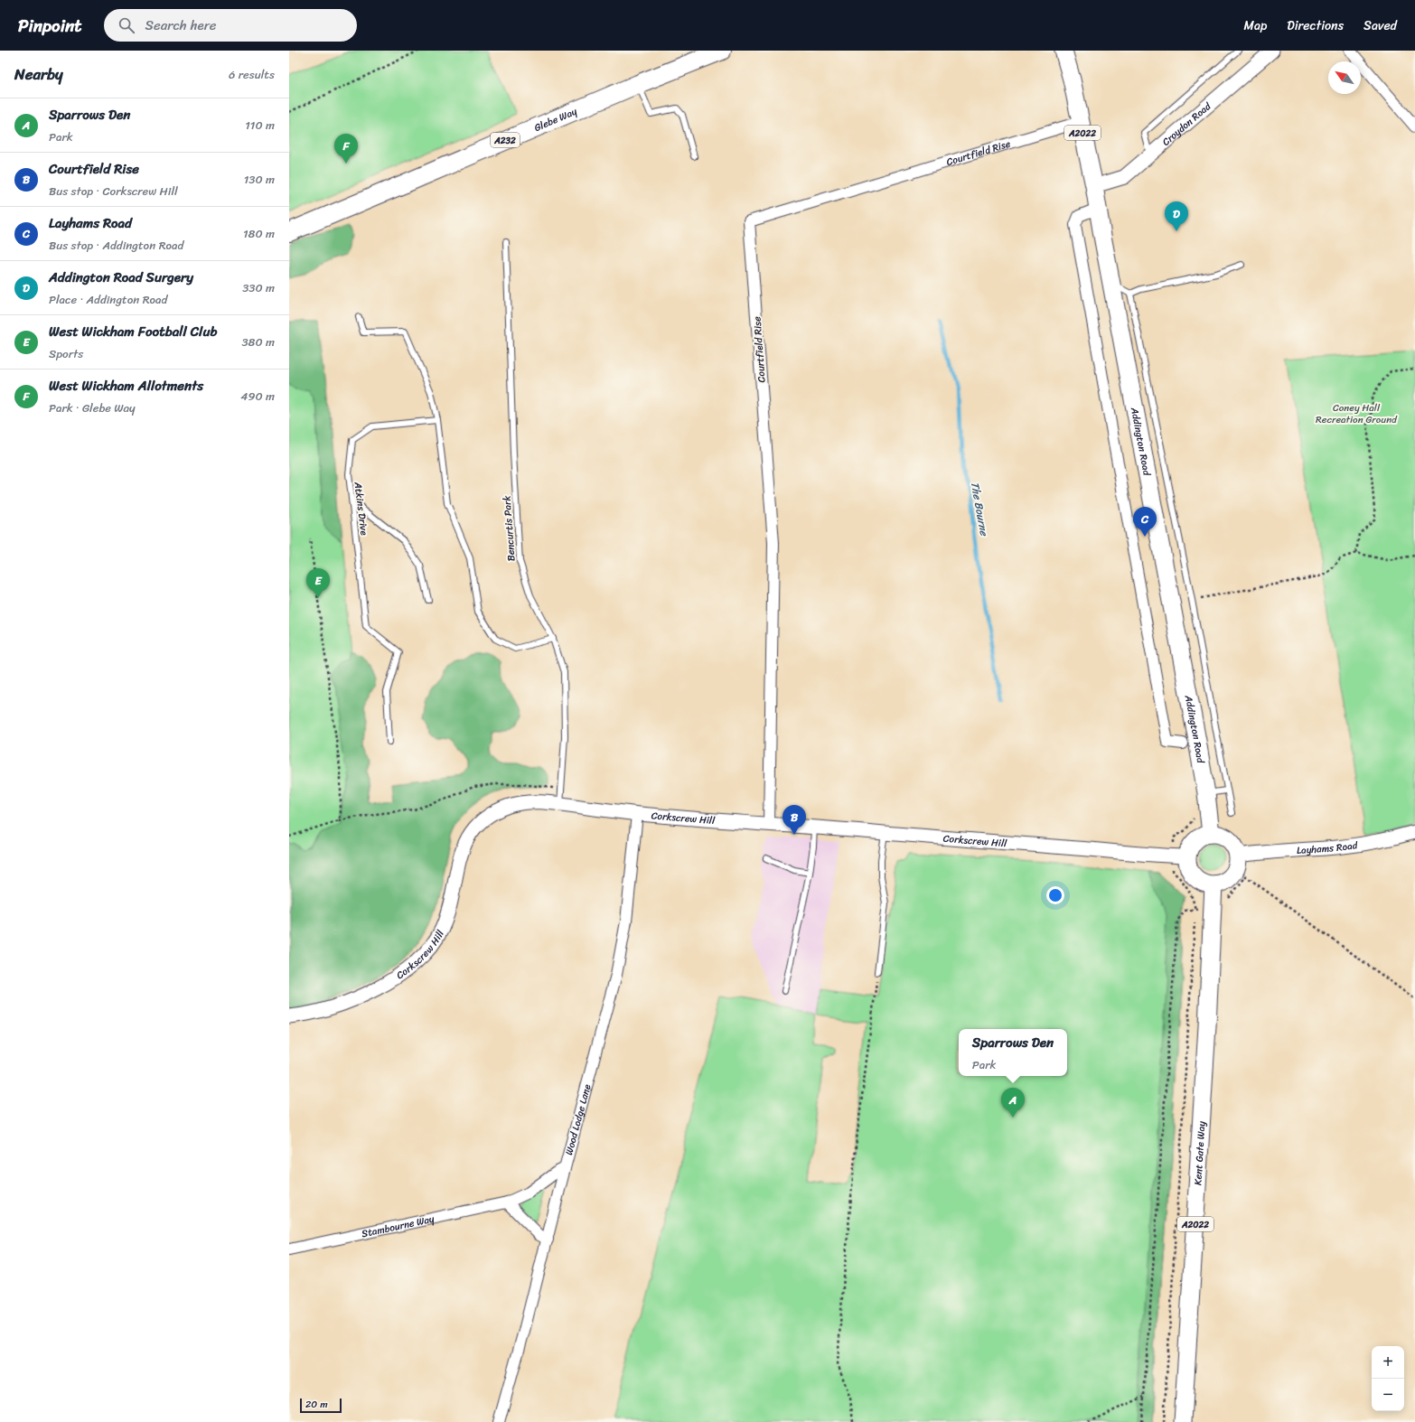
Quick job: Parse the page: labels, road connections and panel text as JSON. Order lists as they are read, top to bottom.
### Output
{
  "streets": {
    "highway": ["Glebe Way", "A232"],
    "main road": ["A2022", "Addington Road", "Kent Gate Way"],
    "street": [
      "Croydon Road",
      "Courtfield Rise",
      "Corkscrew Hill",
      "Layhams Road",
      "Wood Lodge Lane",
      "Stambourne Way"
    ],
    "lane": ["Atkins Drive", "Bencurtis Park"]
  },
  "crossings": [
    ["Croydon Road", "Addington Road"],
    ["Courtfield Rise", "Addington Road"],
    ["Courtfield Rise", "Corkscrew Hill"],
    ["Addington Road", "Corkscrew Hill"],
    ["Addington Road", "Layhams Road"],
    ["Addington Road", "Kent Gate Way"],
    ["Bencurtis Park", "Corkscrew Hill"],
    ["Corkscrew Hill", "Layhams Road"],
    ["Corkscrew Hill", "Wood Lodge Lane"],
    ["Corkscrew Hill", "Kent Gate Way"],
    ["Layhams Road", "Kent Gate Way"],
    ["Wood Lodge Lane", "Stambourne Way"]
  ],
  "water": ["The Bourne"],
  "parks": ["Coney Hall Recreation Ground"],
  "scale_bar": "20 m",
  "north": "top left",
  "page": {
    "header": "Pinpoint",
    "search": "Search here",
    "nav": ["Map", "Directions", "Saved"],
    "heading": ["Nearby", "6 results"],
    "list": [
      {
        "mark": "A",
        "name": "Sparrows Den",
        "note": "Park",
        "value": "110 m"
      },
      {
        "mark": "B",
        "name": "Courtfield Rise",
        "note": "Bus stop · Corkscrew Hill",
        "value": "130 m"
      },
      {
        "mark": "C",
        "name": "Layhams Road",
        "note": "Bus stop · Addington Road",
        "value": "180 m"
      },
      {
        "mark": "D",
        "name": "Addington Road Surgery",
        "note": "Place · Addington Road",
        "value": "330 m"
      },
      {
        "mark": "E",
        "name": "West Wickham Football Club",
        "note": "Sports",
        "value": "380 m"
      },
      {
        "mark": "F",
        "name": "West Wickham Allotments",
        "note": "Park · Glebe Way",
        "value": "490 m"
      }
    ],
    "pins": [
      "F",
      "D",
      "C",
      "E",
      "B",
      "A"
    ],
    "popup": ["Sparrows Den", "Park"],
    "map_buttons": ["+", "−"],
    "scale": "20 m"
  }
}
